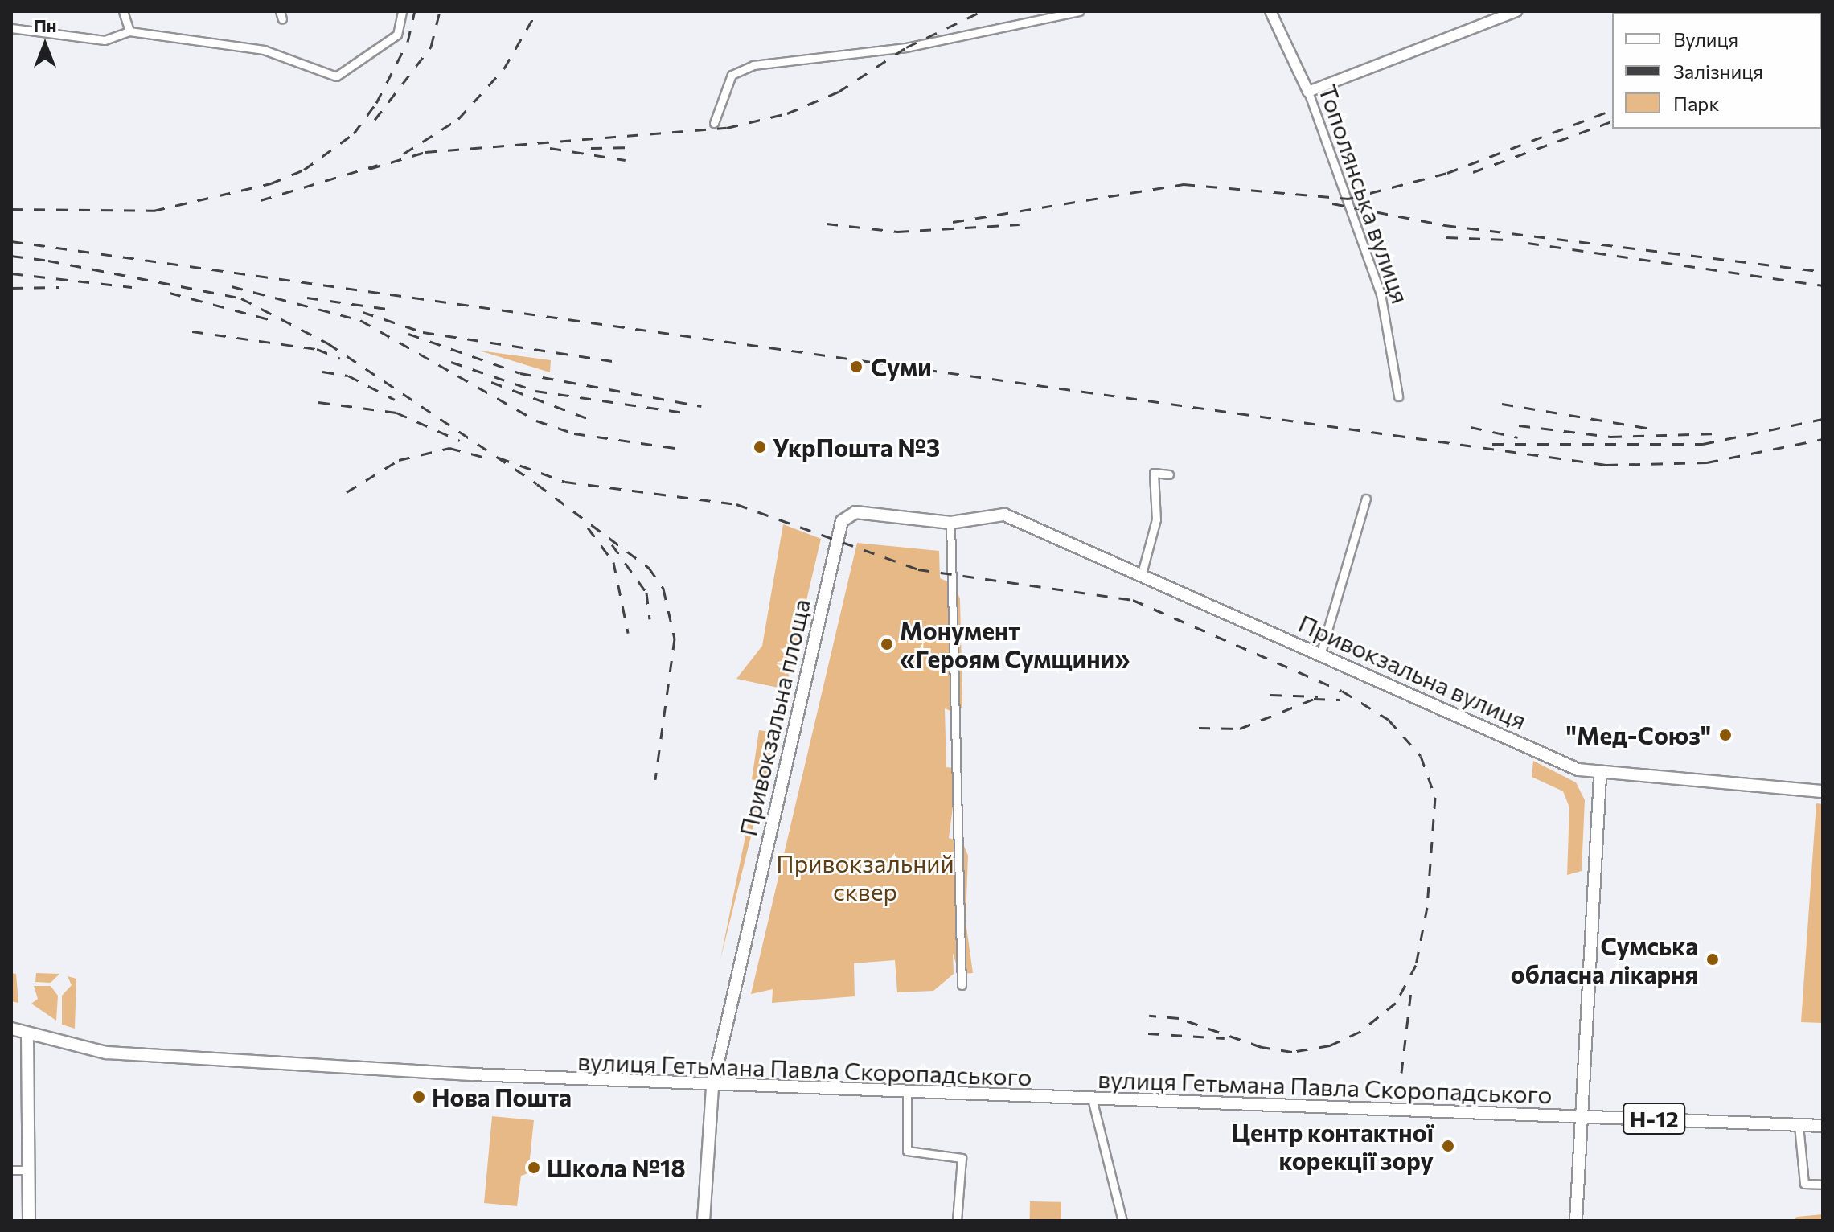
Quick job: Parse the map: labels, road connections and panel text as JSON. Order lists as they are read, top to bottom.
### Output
{
  "streets": {
    "main road": [
      "Привокзальна вулиця",
      "Привокзальна площа",
      "вулиця Гетьмана Павла Скоропадського",
      "Н-12"
    ],
    "street": ["Тополянська вулиця"]
  },
  "crossings": [
    ["Привокзальна вулиця", "Привокзальна площа"],
    ["Привокзальна площа", "вулиця Гетьмана Павла Скоропадського"],
    ["вулиця Гетьмана Павла Скоропадського", "Н-12"]
  ],
  "parks": ["Привокзальний сквер"],
  "places": [
    "Суми",
    "УкрПошта №3",
    "Монумент «Героям Сумщини»",
    "\"Мед-Союз\"",
    "Сумська обласна лікарня",
    "Нова Пошта",
    "Центр контактної корекції зору",
    "Школа №18"
  ],
  "legend": ["Вулиця", "Залізниця", "Парк"],
  "north": "top"
}
